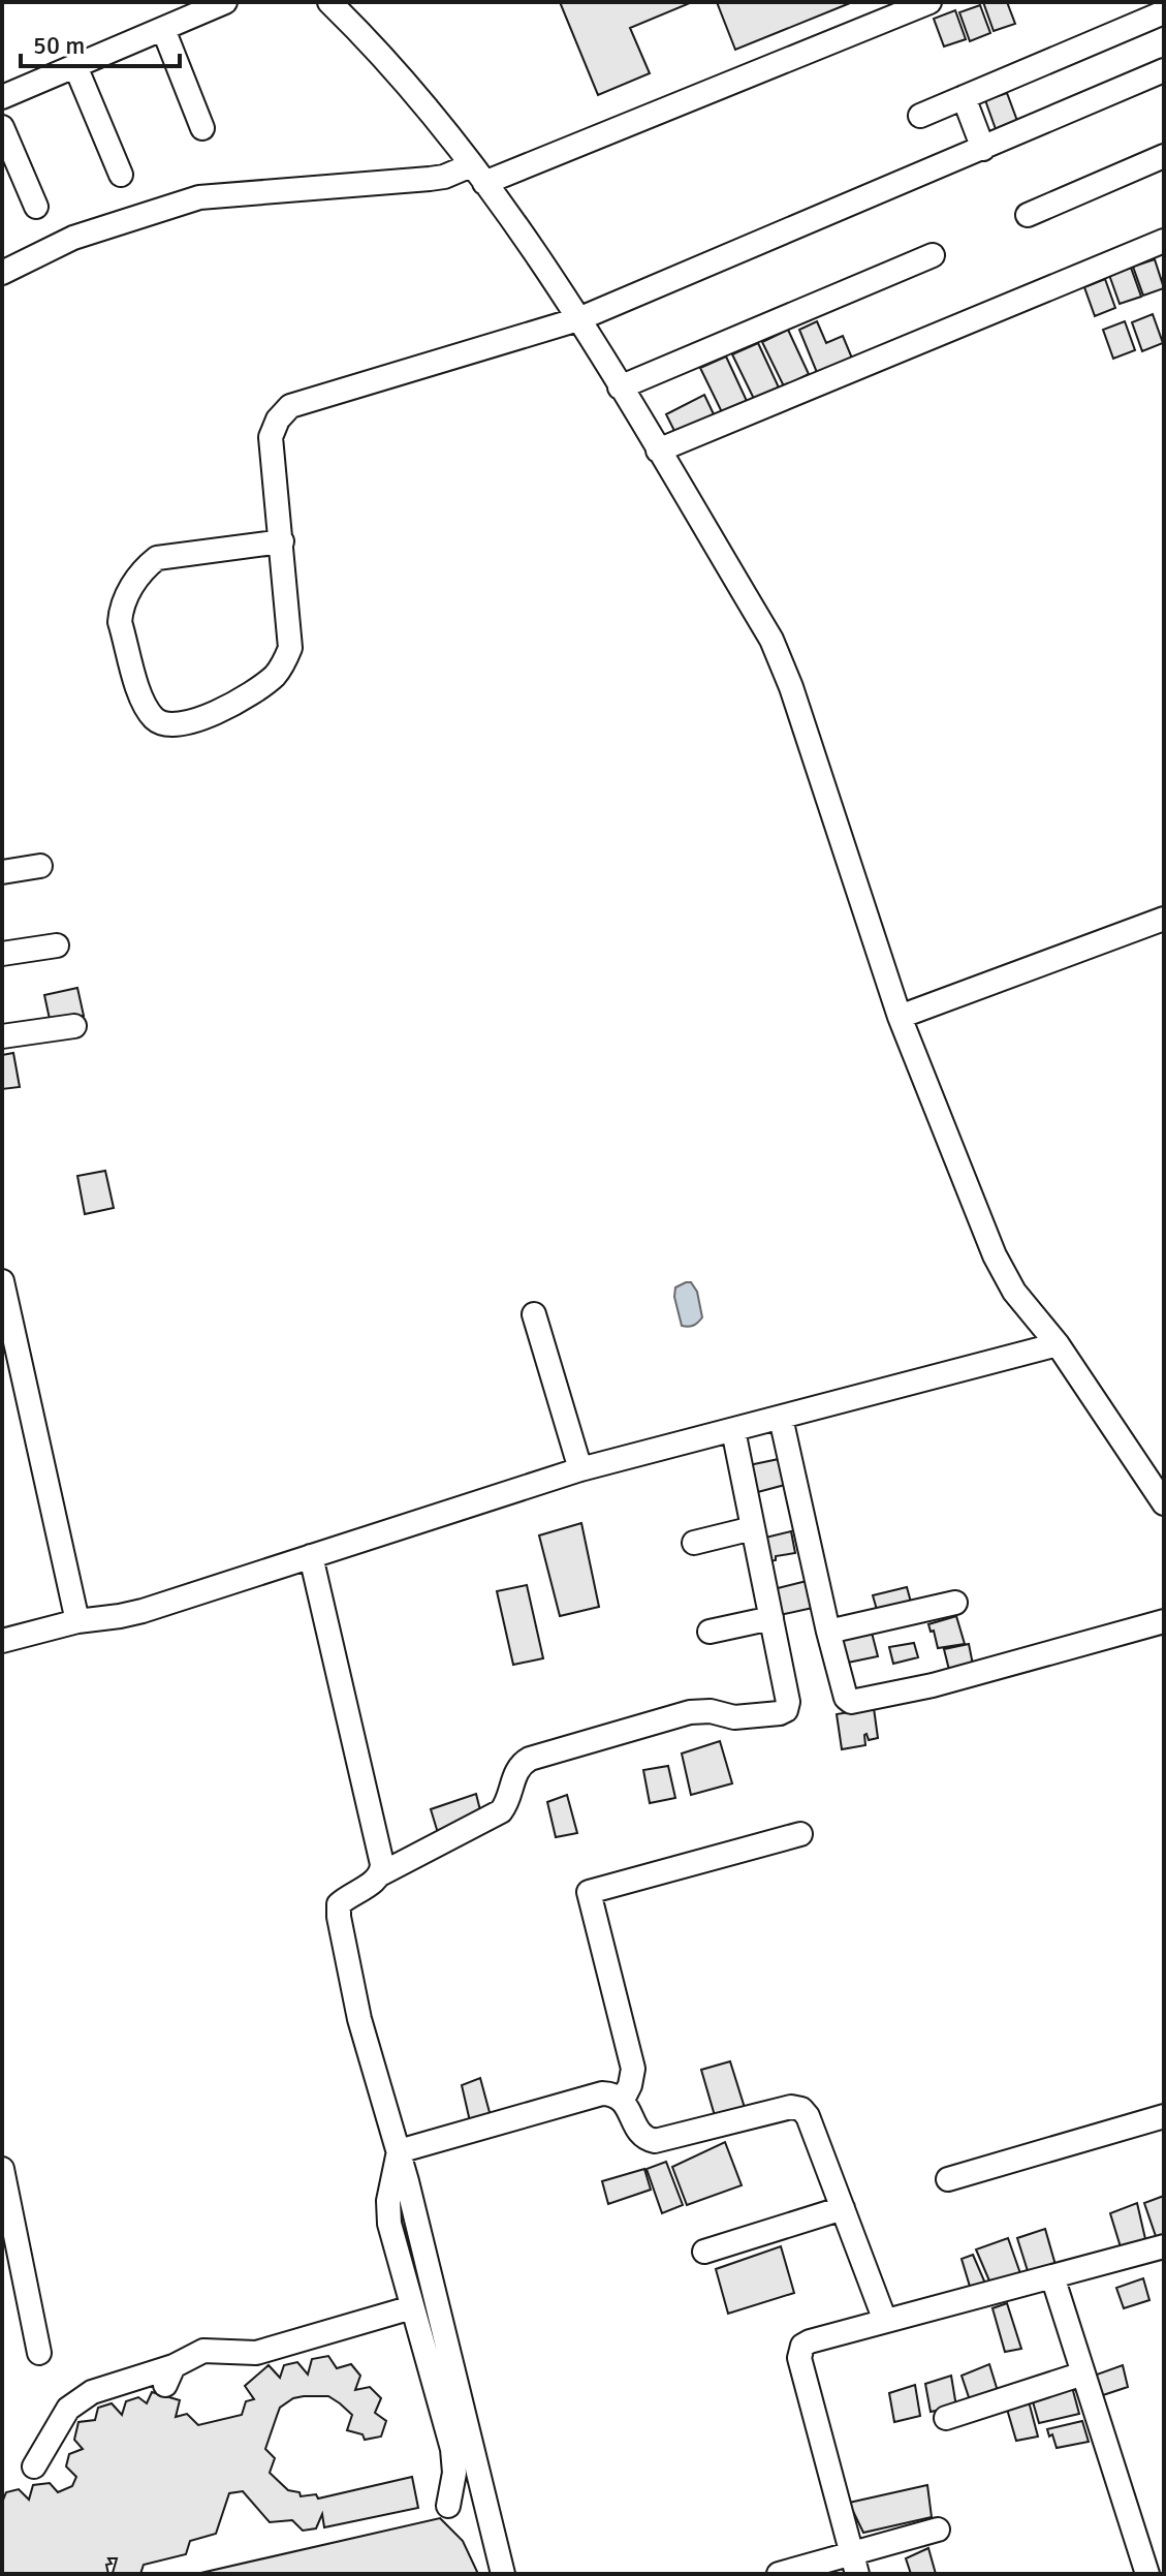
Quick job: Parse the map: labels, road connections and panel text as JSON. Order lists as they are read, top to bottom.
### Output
{
  "scale_bar": "50 m"
}
